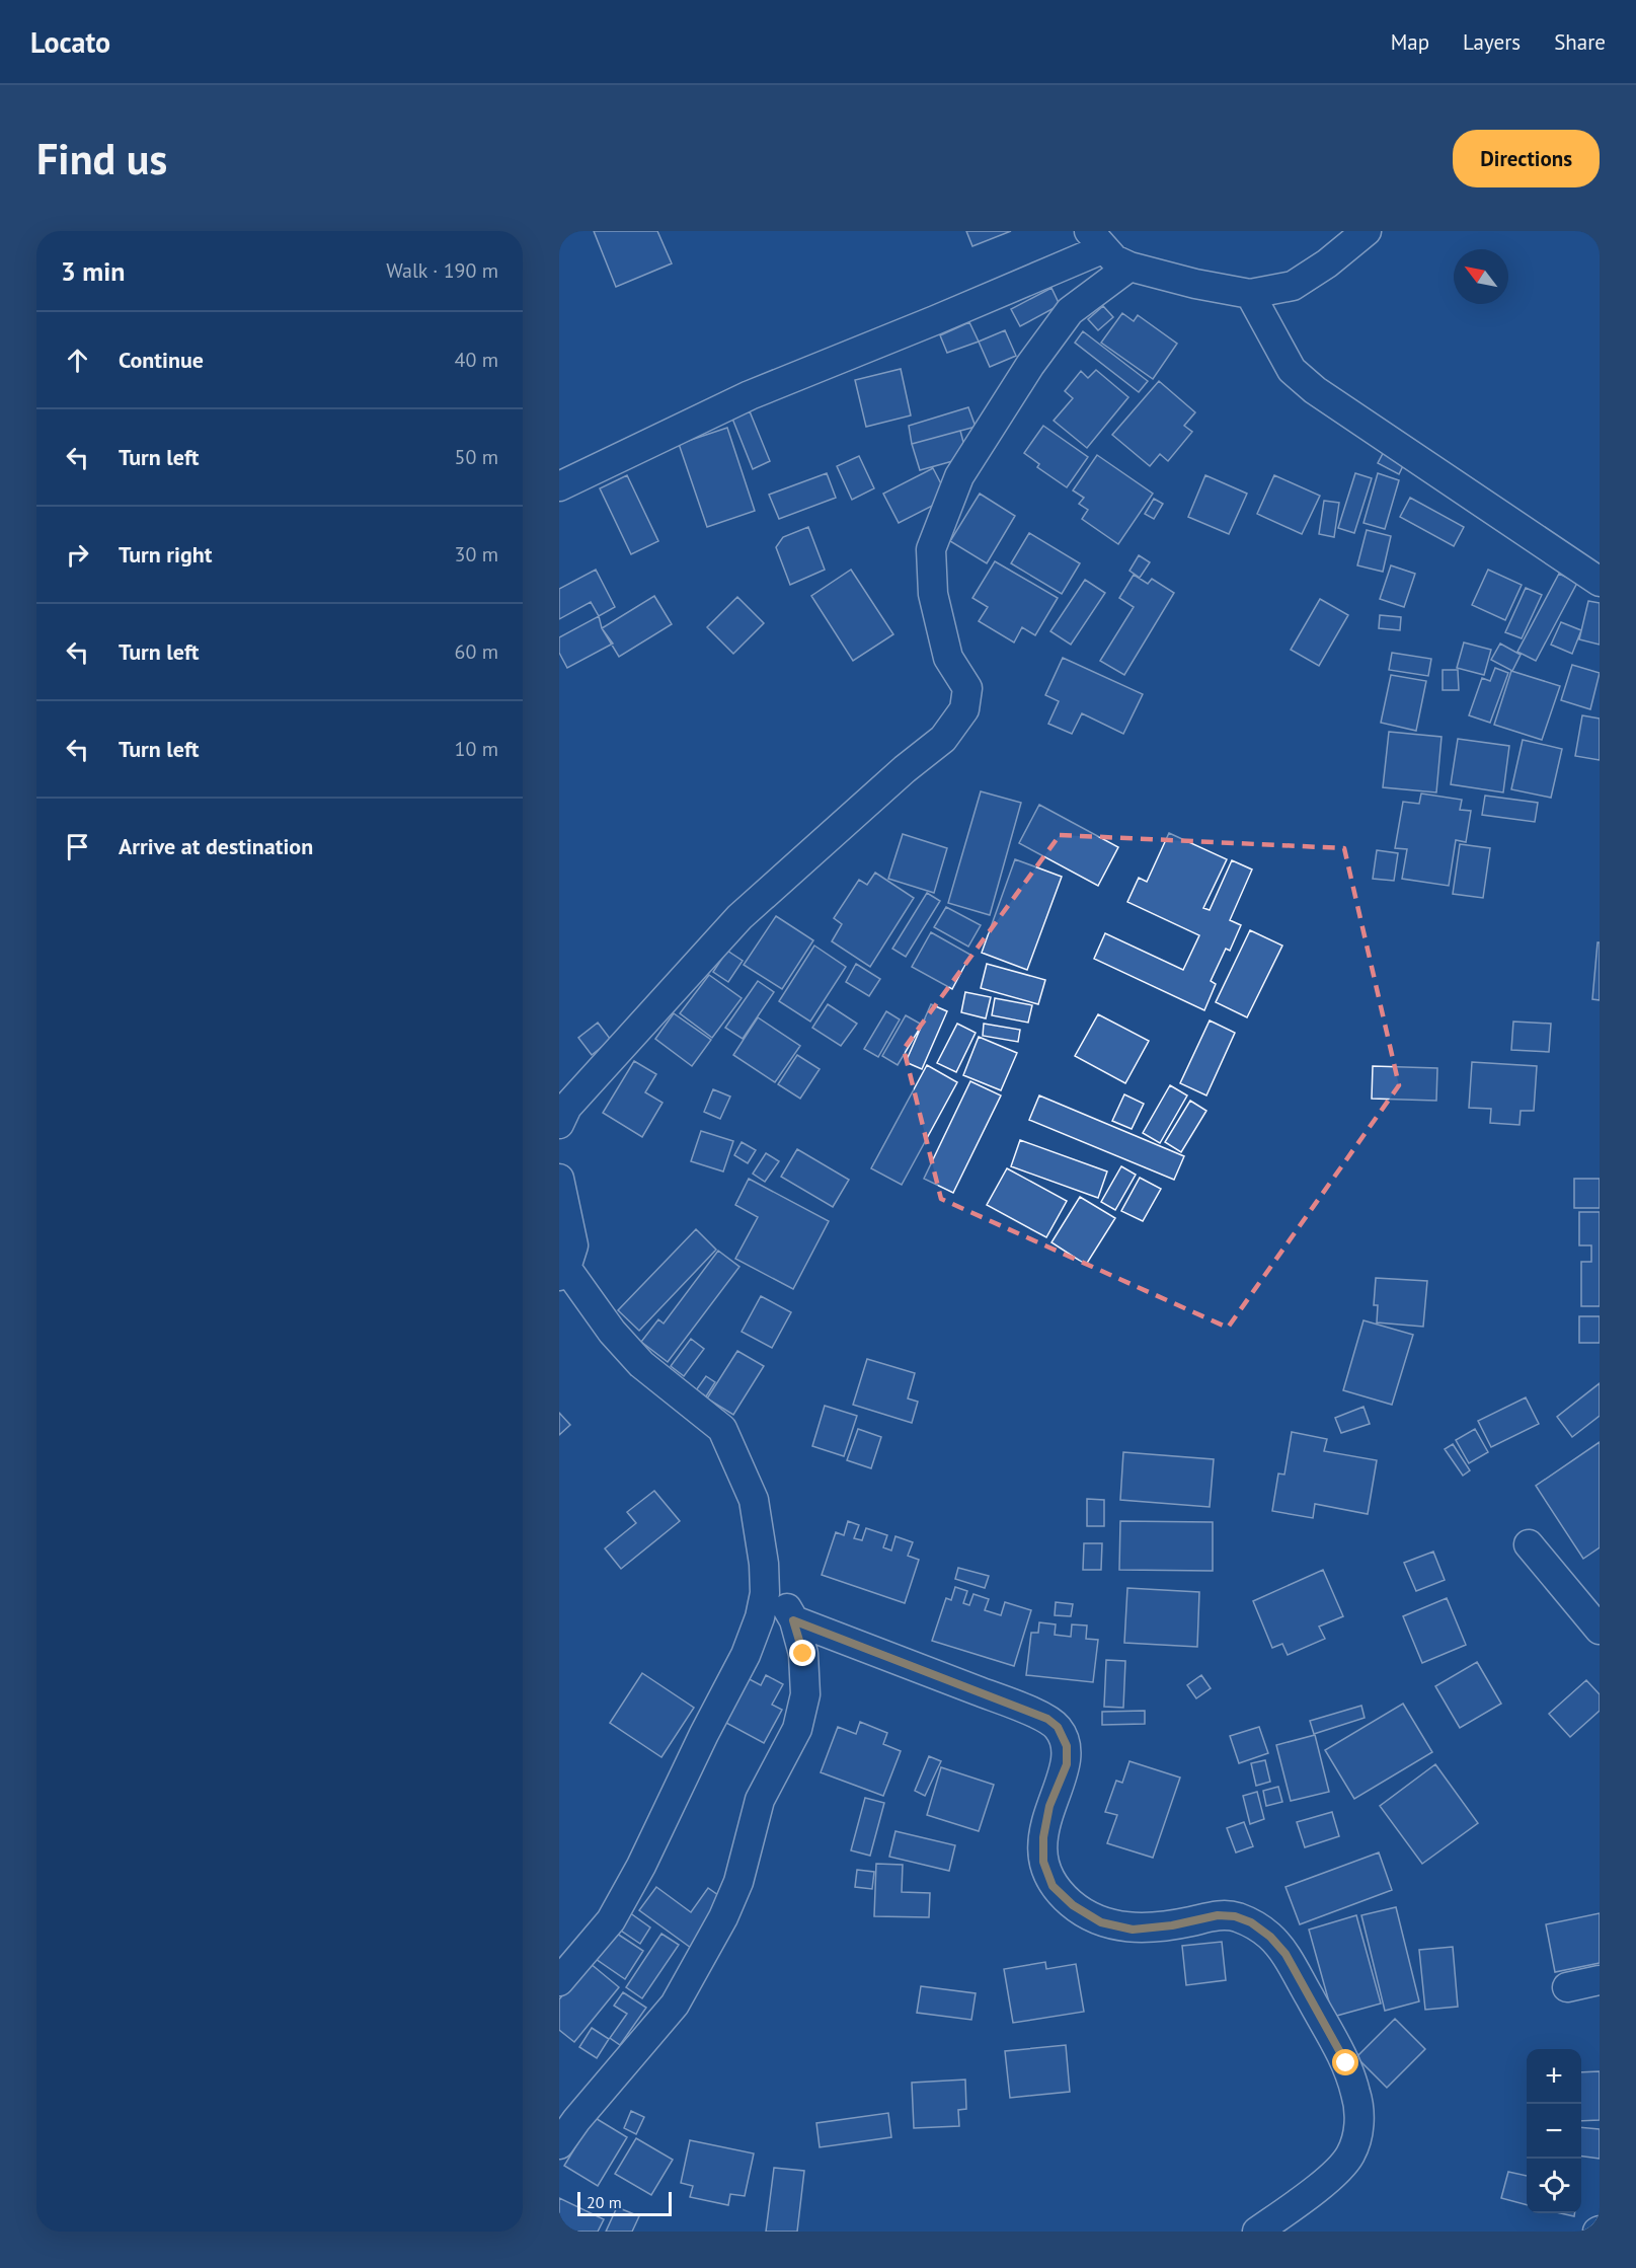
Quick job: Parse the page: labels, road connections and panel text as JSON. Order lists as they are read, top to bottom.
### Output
{
  "scale_bar": "20 m",
  "north": "top left",
  "page": {
    "header": "Locato",
    "nav": ["Map", "Layers", "Share"],
    "buttons": "Directions",
    "title": "Find us",
    "heading": ["3 min", "Walk · 190 m"],
    "list": [
      ["Continue", "40 m"],
      ["Turn left", "50 m"],
      ["Turn right", "30 m"],
      ["Turn left", "60 m"],
      ["Turn left", "10 m"],
      "Arrive at destination"
    ],
    "map_buttons": ["+", "−"],
    "scale": "20 m"
  }
}
